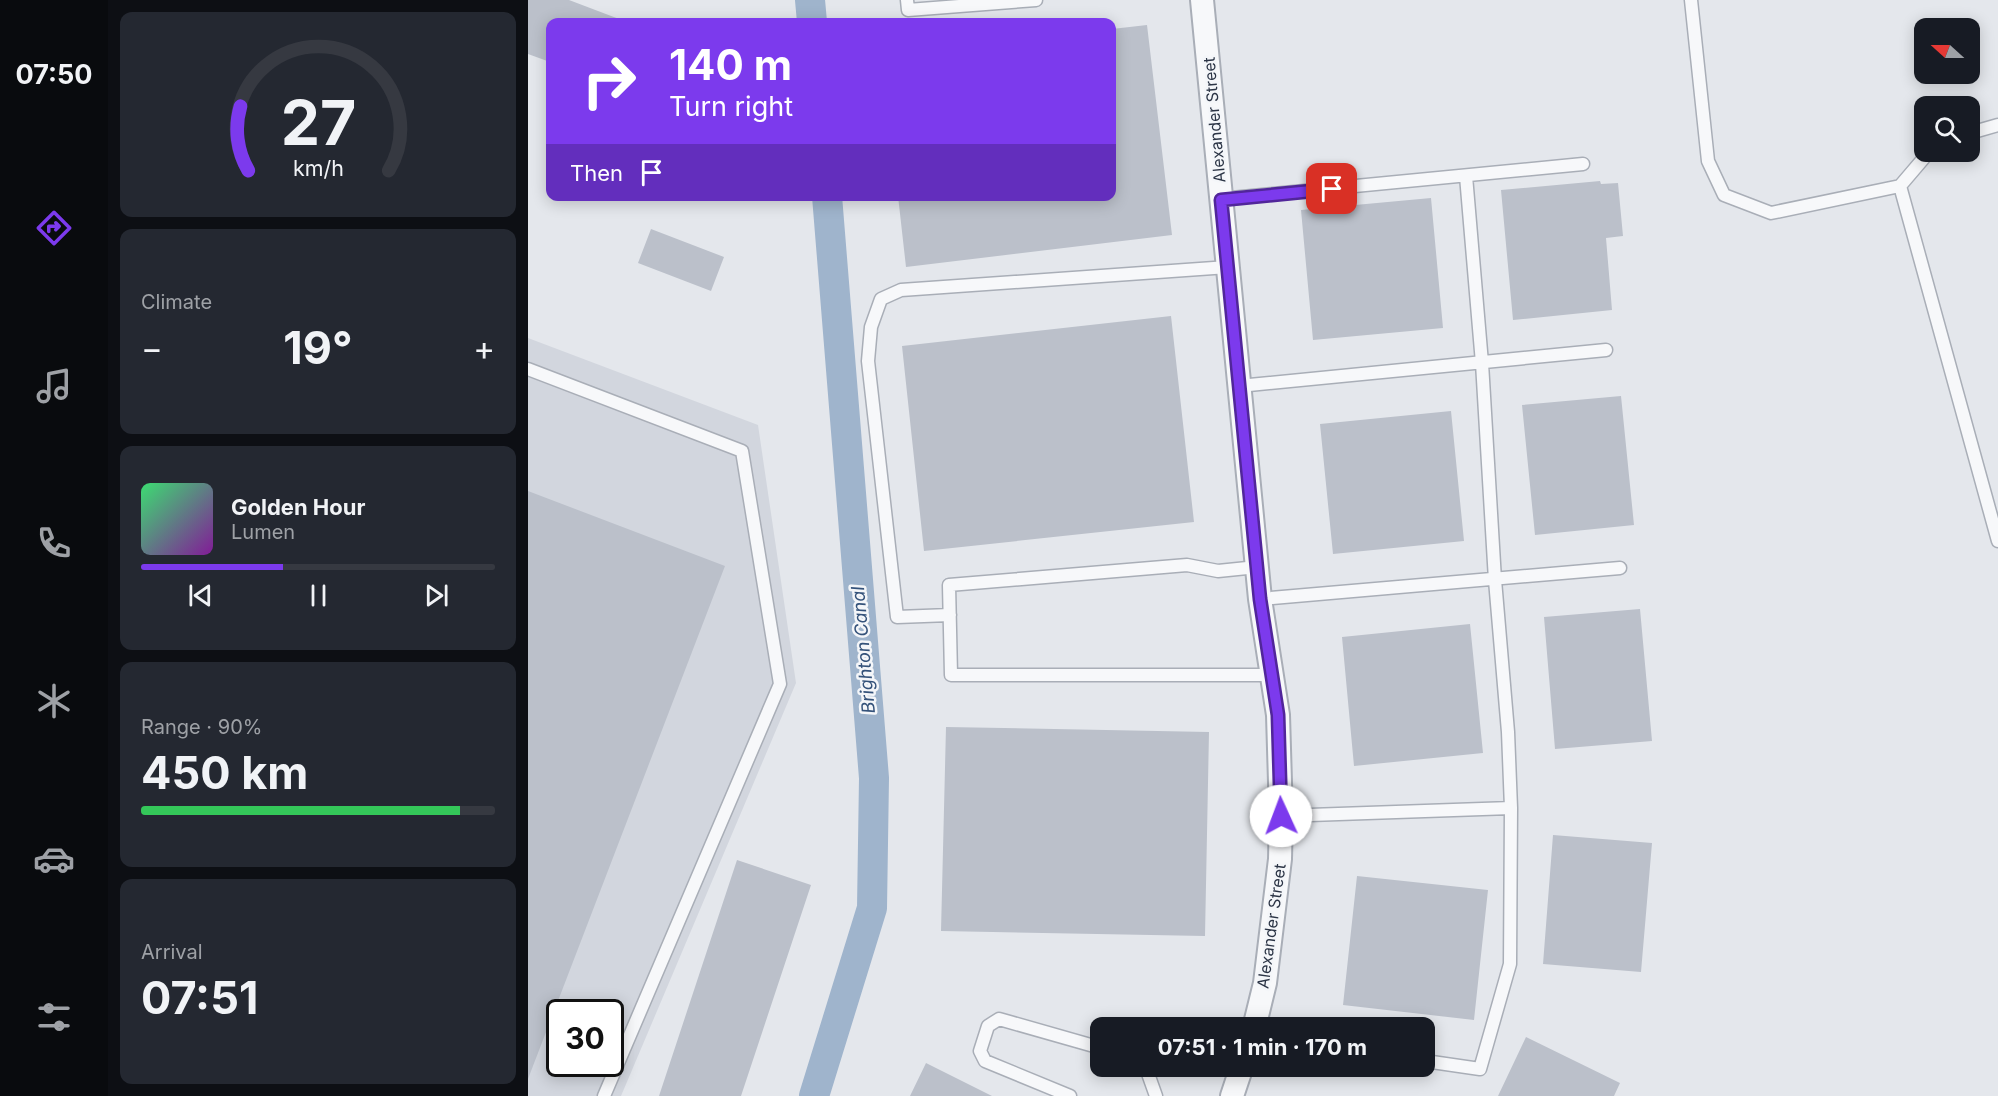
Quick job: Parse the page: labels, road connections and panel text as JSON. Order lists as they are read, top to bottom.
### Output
{
  "streets": {
    "street": ["Alexander Street"]
  },
  "water": ["Brighton Canal"],
  "north": "left",
  "page": {
    "tabs": "07:50",
    "turn": ["140 m", "Turn right"],
    "then": "Then",
    "tile": [
      "Climate",
      ["Range · 90%", "450 km"],
      ["Arrival", "07:51"]
    ],
    "heat": ["−", "19°", "+"],
    "song": ["Golden Hour", "Lumen"],
    "limit": "30",
    "trip": "07:51 · 1 min · 170 m",
    "gauge": ["27", "km/h"]
  }
}
